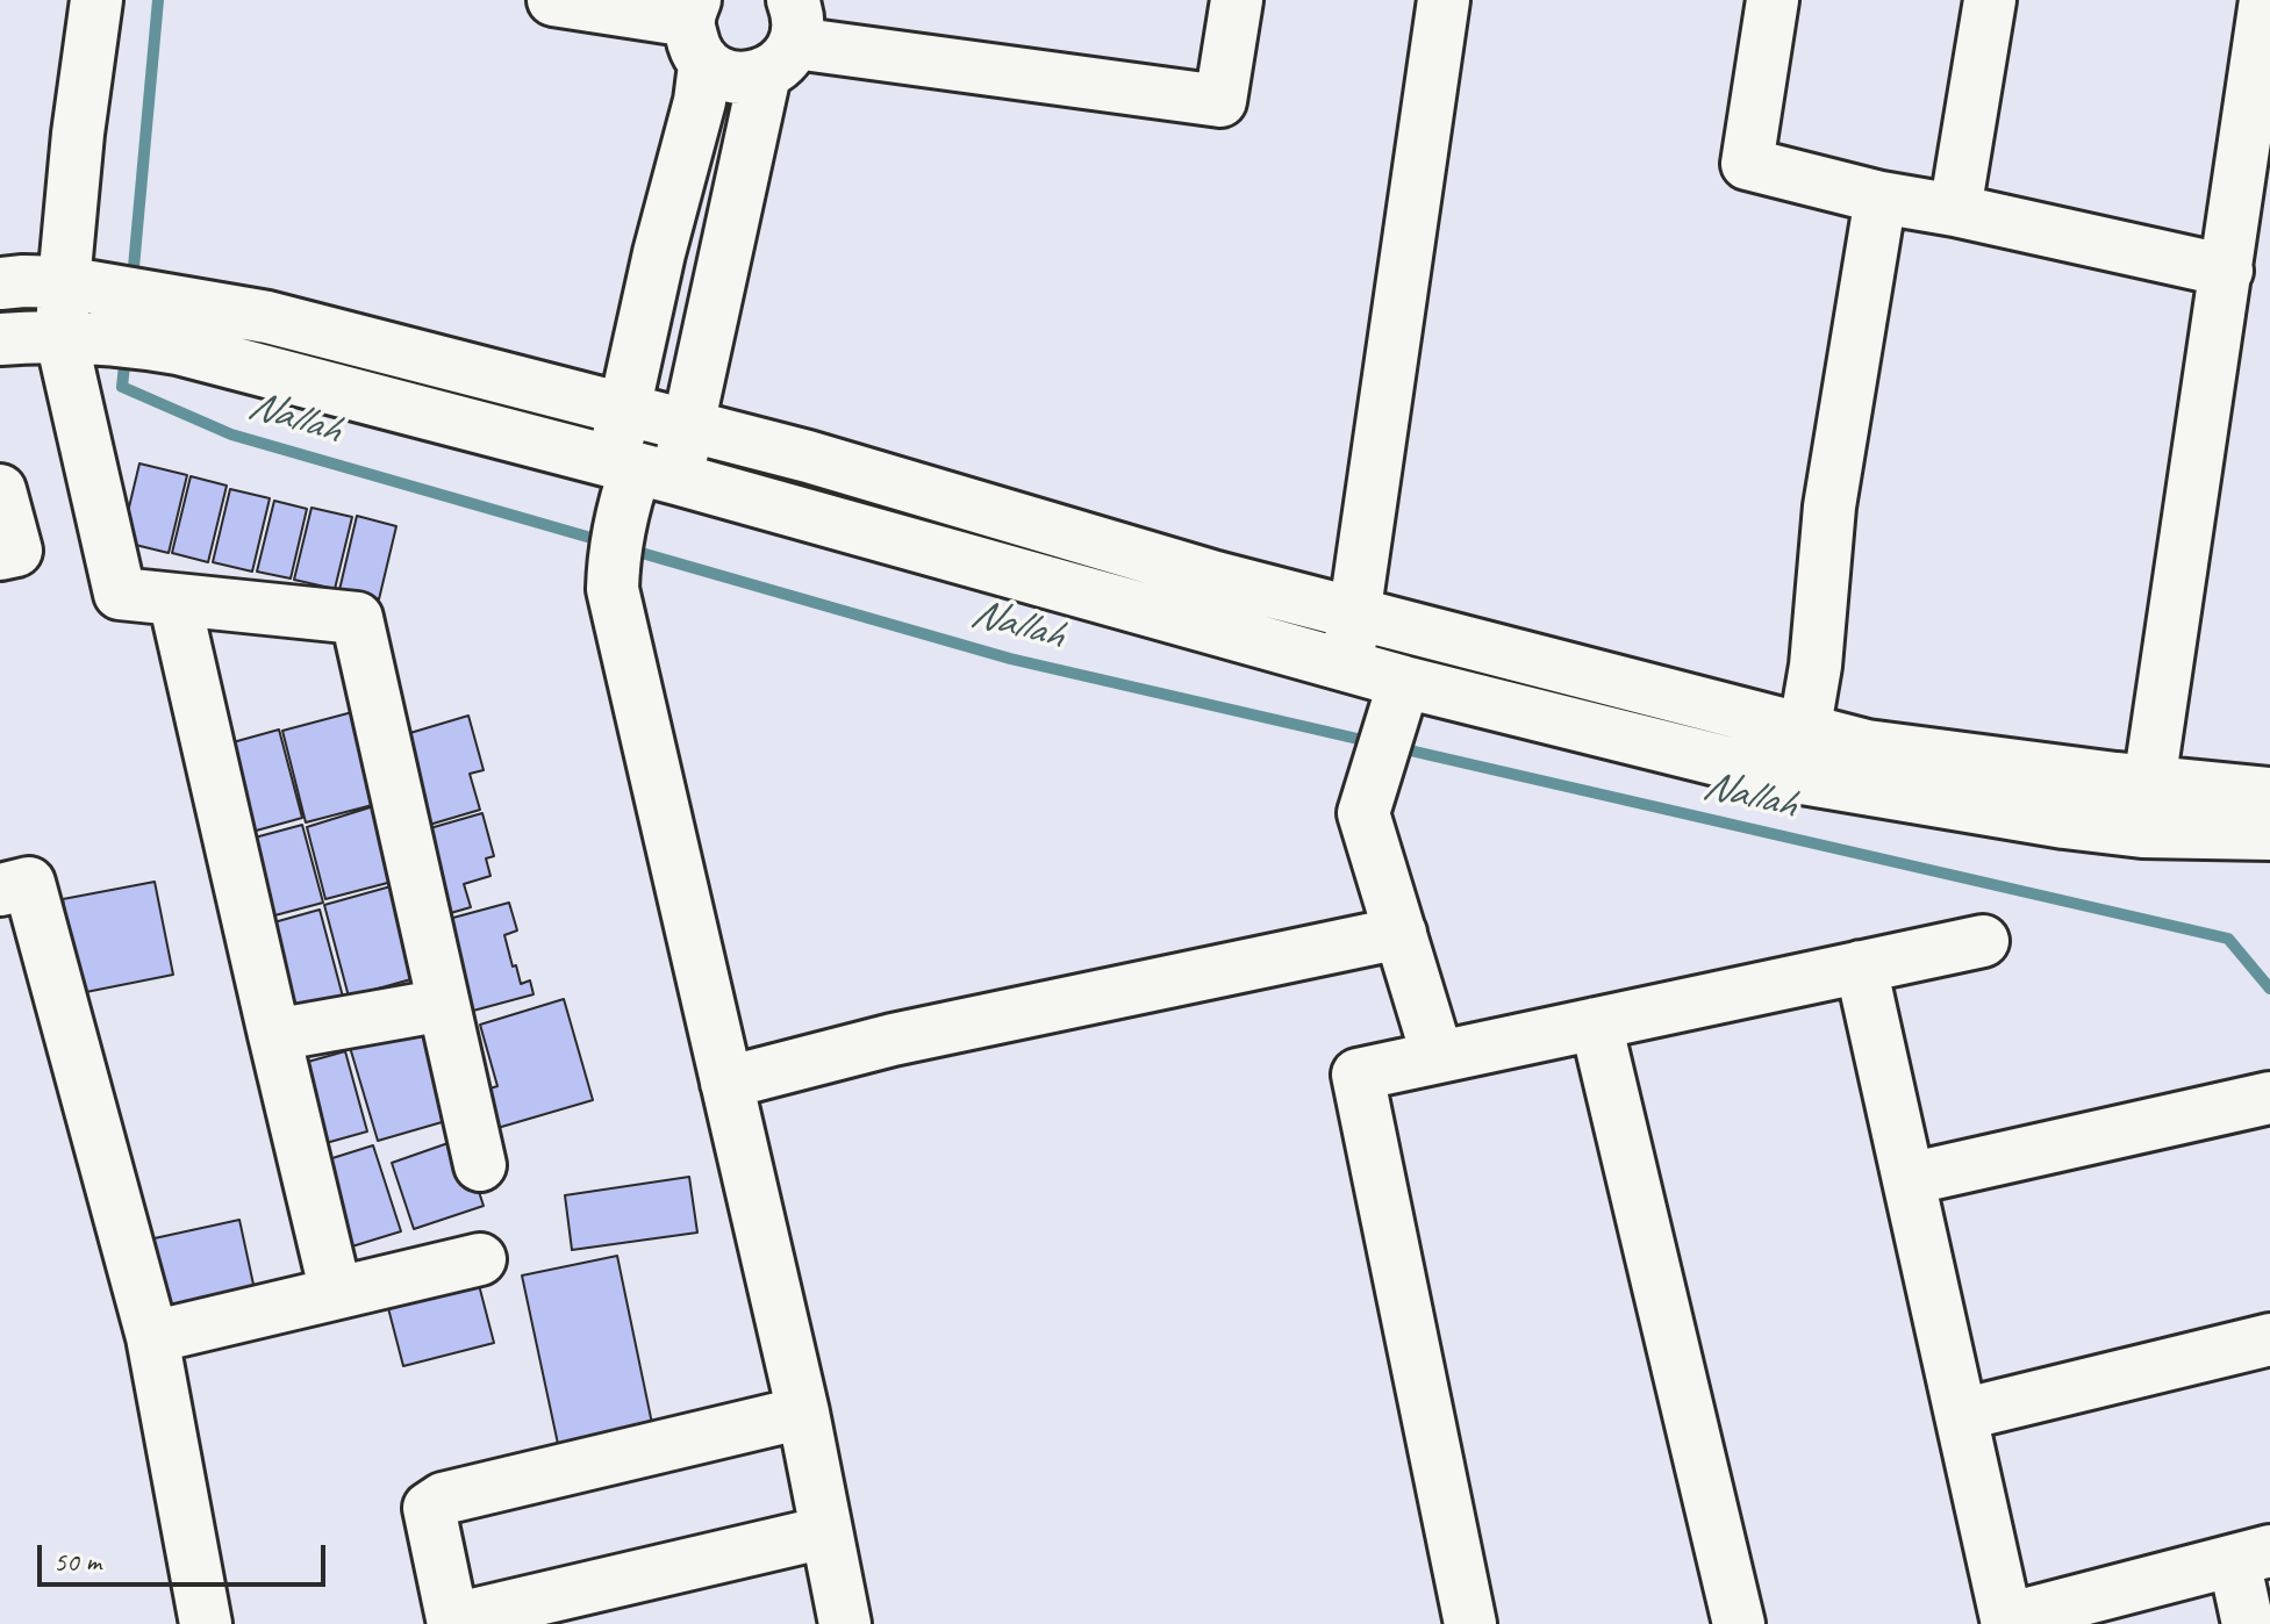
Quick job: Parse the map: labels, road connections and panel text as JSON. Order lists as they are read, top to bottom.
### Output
{
  "water": ["Nallah"],
  "scale_bar": "50 m"
}
